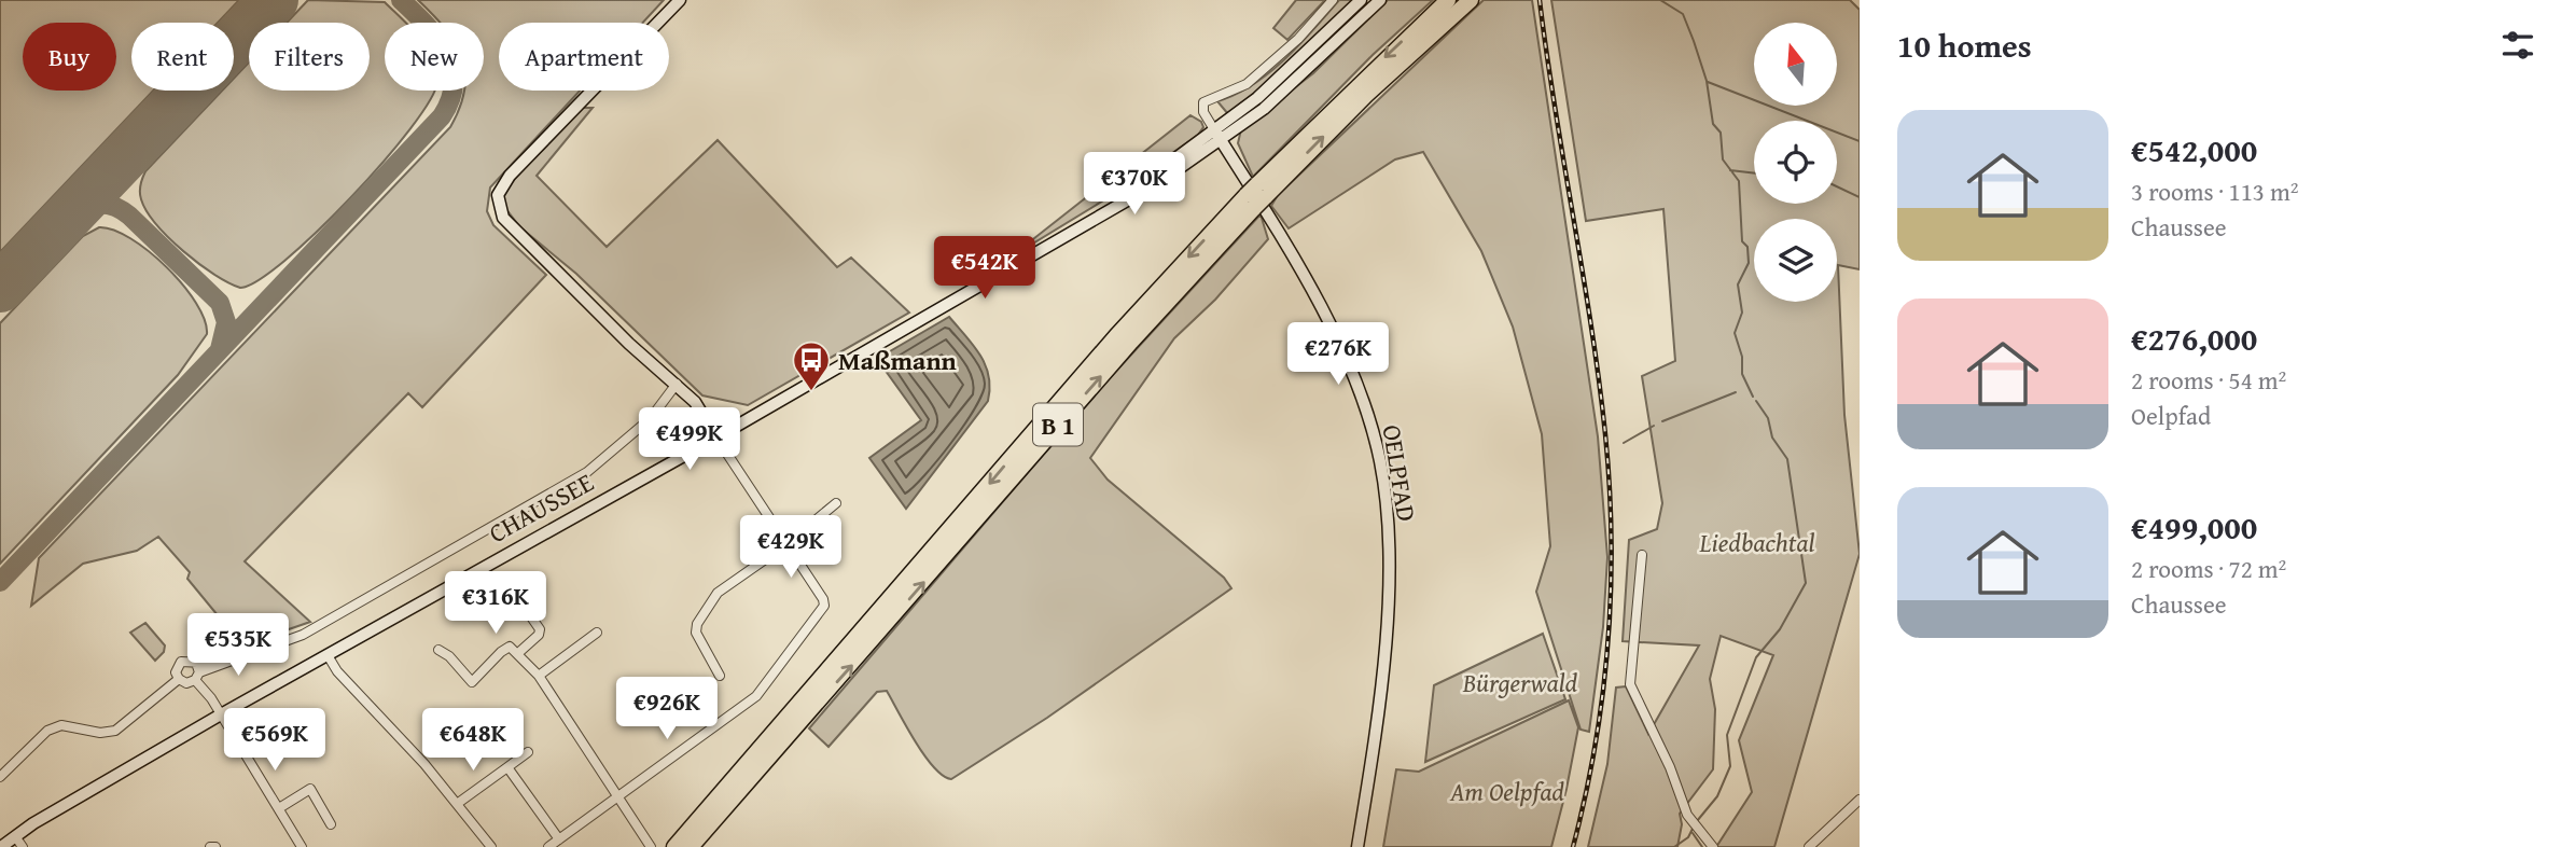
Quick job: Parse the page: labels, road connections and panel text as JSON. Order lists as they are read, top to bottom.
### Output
{
  "streets": {
    "highway": ["B 1"],
    "main road": ["OELPFAD", "CHAUSSEE"]
  },
  "crossings": [
    ["OELPFAD", "CHAUSSEE"]
  ],
  "parks": ["Liedbachtal", "Bürgerwald", "Am Oelpfad"],
  "places": {
    "bus stop": ["Maßmann"]
  },
  "north": "top",
  "page": {
    "heading": "10 homes",
    "chip": [
      "Buy",
      "Rent",
      "Filters",
      "New",
      "Apartment"
    ],
    "list": [
      {
        "name": "€542,000",
        "note": "3 rooms · 113 m² · Chaussee"
      },
      {
        "name": "€276,000",
        "note": "2 rooms · 54 m² · Oelpfad"
      },
      {
        "name": "€499,000",
        "note": "2 rooms · 72 m² · Chaussee"
      }
    ],
    "price": [
      "€370K",
      "€542K",
      "€276K",
      "€499K",
      "€429K",
      "€316K",
      "€535K",
      "€926K",
      "€569K",
      "€648K"
    ]
  }
}
